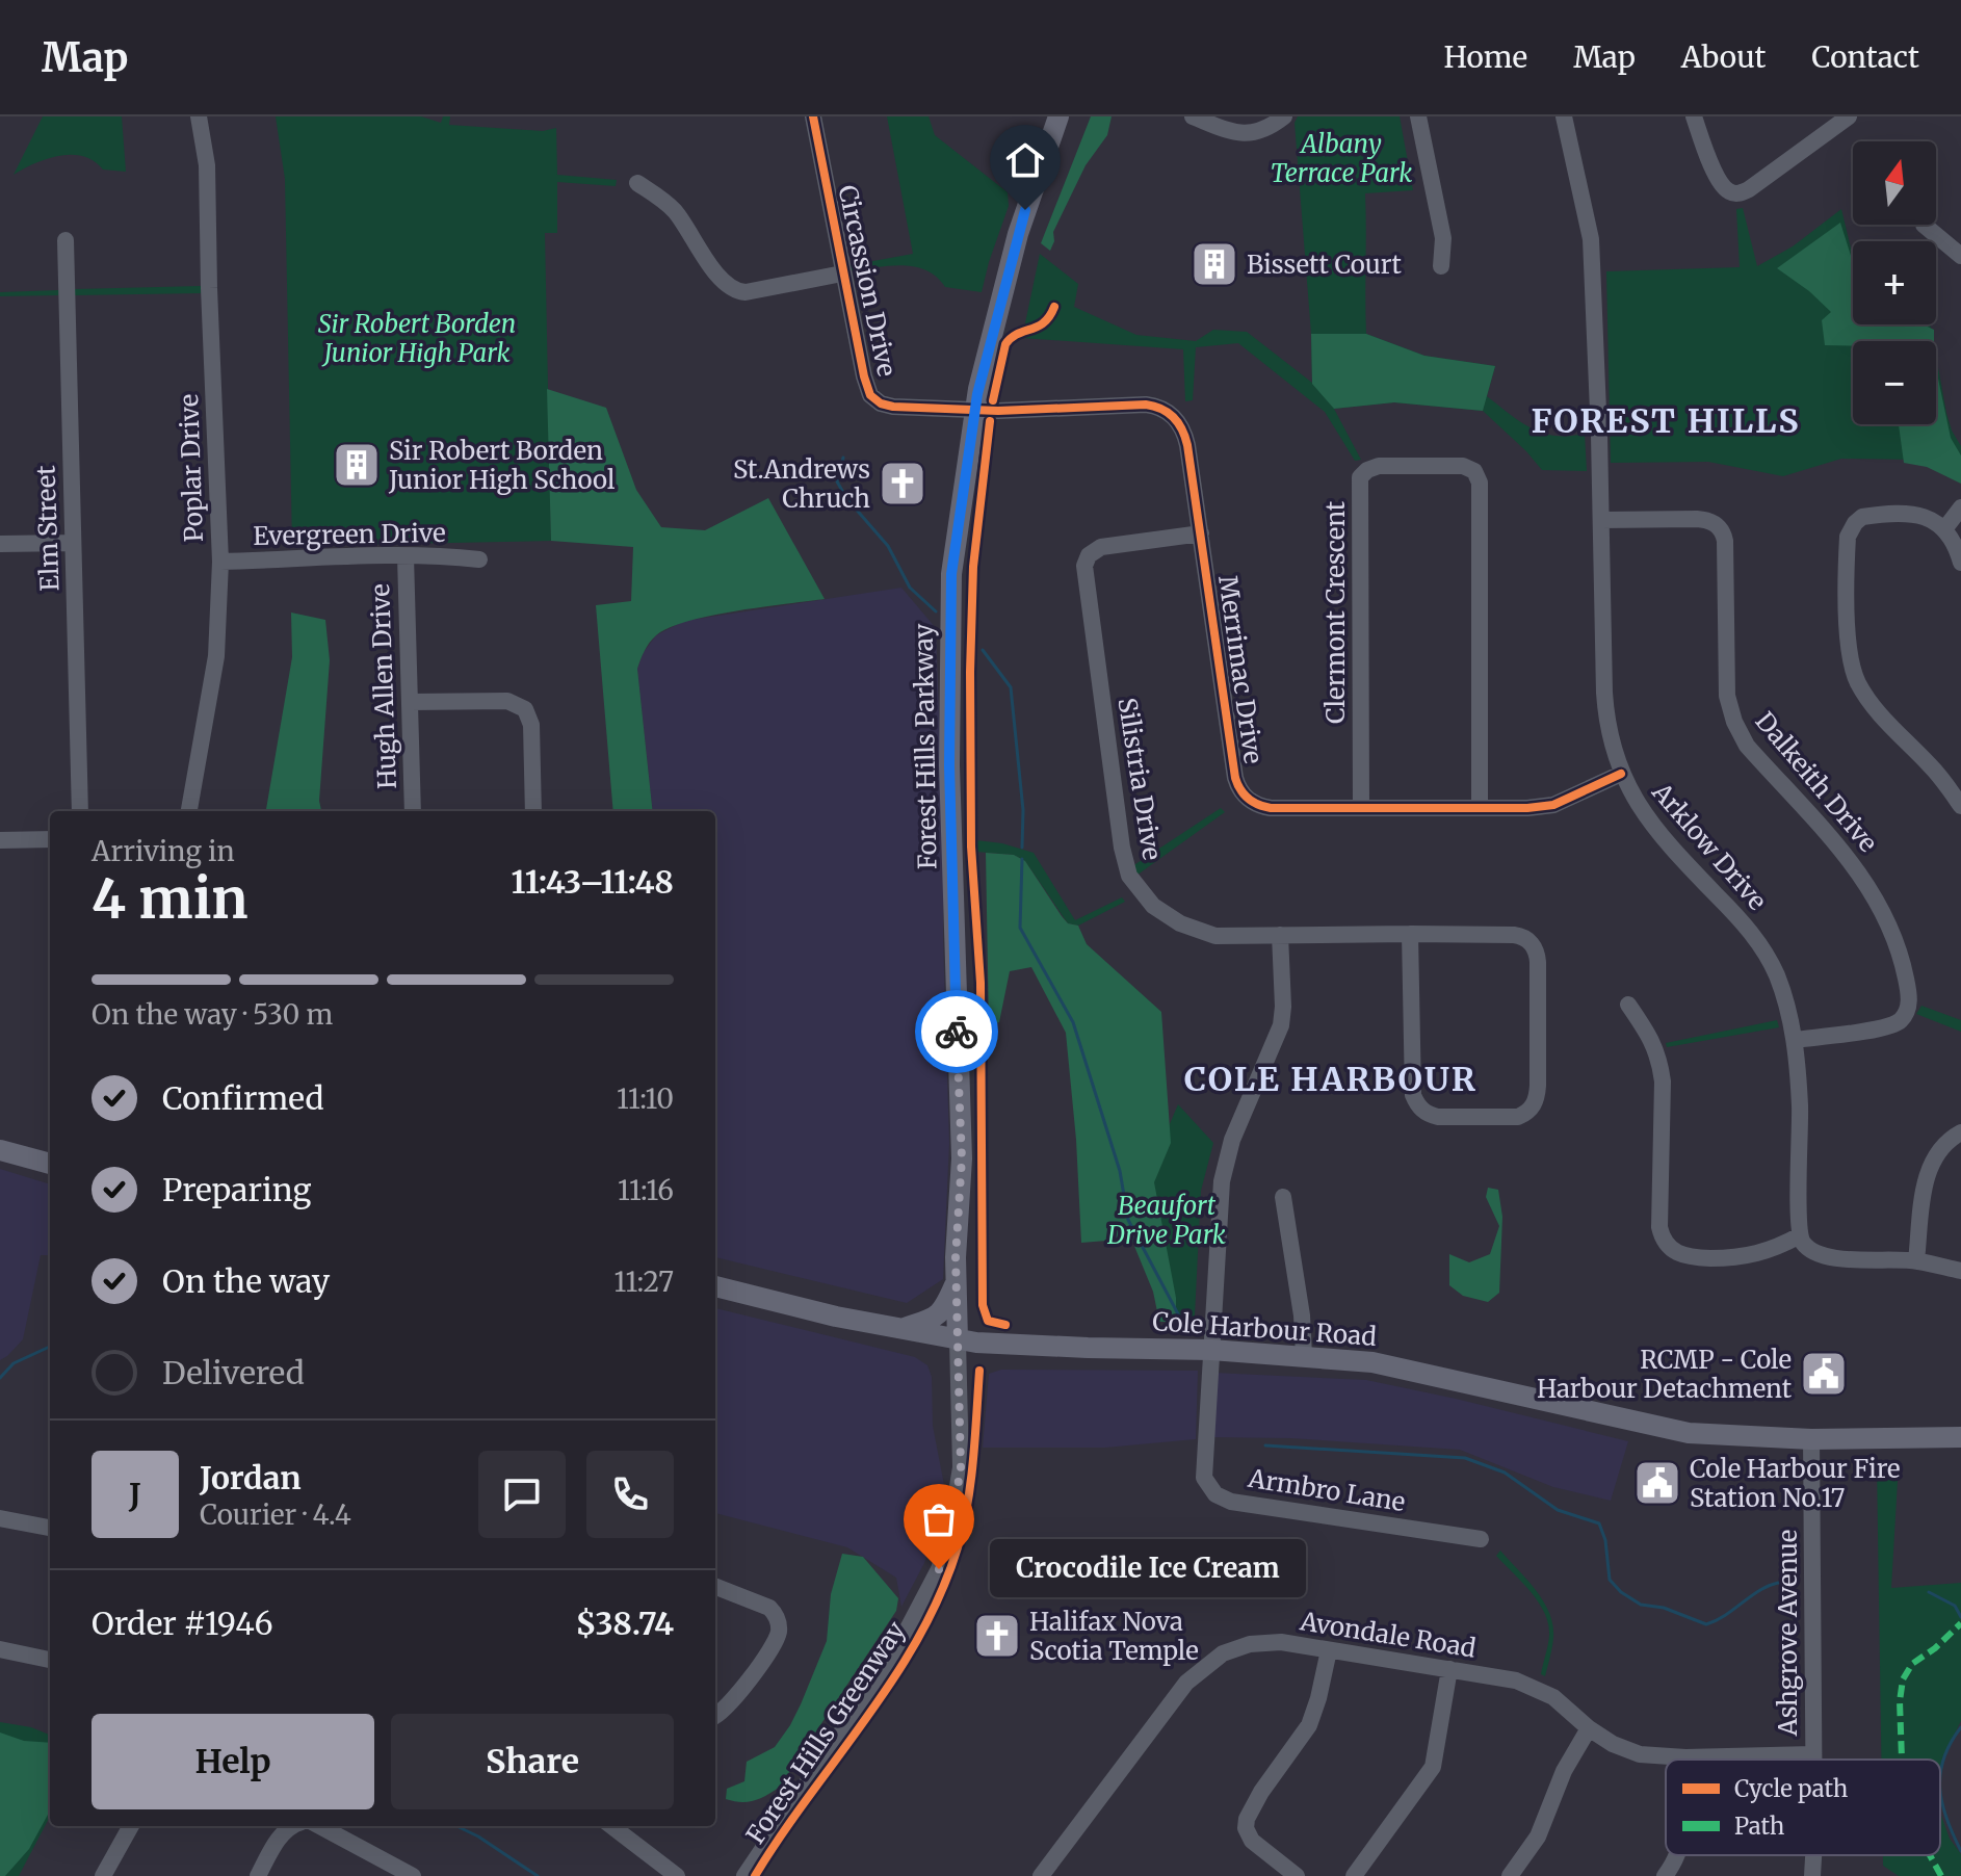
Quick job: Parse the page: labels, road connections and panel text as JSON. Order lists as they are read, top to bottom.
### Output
{
  "streets": {
    "main road": ["Forest Hills Parkway", "Cole Harbour Road"],
    "street": [
      "Circassion Drive",
      "Poplar Drive",
      "Elm Street",
      "Evergreen Drive",
      "Clermont Crescent",
      "Merrimac Drive",
      "Hugh Allen Drive",
      "Silistria Drive",
      "Dalkeith Drive",
      "Arklow Drive",
      "Armbro Lane",
      "Ashgrove Avenue",
      "Avondale Road"
    ],
    "cycle path": ["Forest Hills Greenway"]
  },
  "crossings": [
    ["Circassion Drive", "Merrimac Drive"],
    ["Circassion Drive", "Forest Hills Parkway"],
    ["Poplar Drive", "Evergreen Drive"],
    ["Evergreen Drive", "Hugh Allen Drive"],
    ["Clermont Crescent", "Merrimac Drive"],
    ["Merrimac Drive", "Forest Hills Parkway"],
    ["Merrimac Drive", "Silistria Drive"],
    ["Merrimac Drive", "Arklow Drive"],
    ["Forest Hills Parkway", "Cole Harbour Road"],
    ["Dalkeith Drive", "Arklow Drive"],
    ["Cole Harbour Road", "Armbro Lane"],
    ["Cole Harbour Road", "Ashgrove Avenue"],
    ["Ashgrove Avenue", "Avondale Road"]
  ],
  "districts": ["FOREST HILLS", "COLE HARBOUR"],
  "parks": ["Albany Terrace Park", "Sir Robert Borden Junior High Park", "Beaufort Drive Park"],
  "places": {
    "building": ["Bissett Court", "Sir Robert Borden Junior High School"],
    "church": ["St.Andrews Chruch", "Halifax Nova Scotia Temple"],
    "public building": ["RCMP - Cole Harbour Detachment", "Cole Harbour Fire Station No.17"],
    "other": ["Crocodile Ice Cream"]
  },
  "legend": ["Cycle path", "Path"],
  "north": "top",
  "page": {
    "header": "Map",
    "nav": [
      "Home",
      "Map",
      "About",
      "Contact"
    ],
    "map_buttons": ["+", "−"],
    "heading": ["4 min", "Arriving in", "11:43–11:48"],
    "panel": [
      "Jordan",
      "Courier · 4.4",
      "Order #1946",
      "$38.74"
    ],
    "bar": "On the way · 530 m",
    "list": [
      ["Confirmed", "11:10"],
      ["Preparing", "11:16"],
      ["On the way", "11:27"],
      "Delivered"
    ],
    "round": "J",
    "bubble": "Crocodile Ice Cream",
    "buttons": ["Help", "Share"]
  }
}
